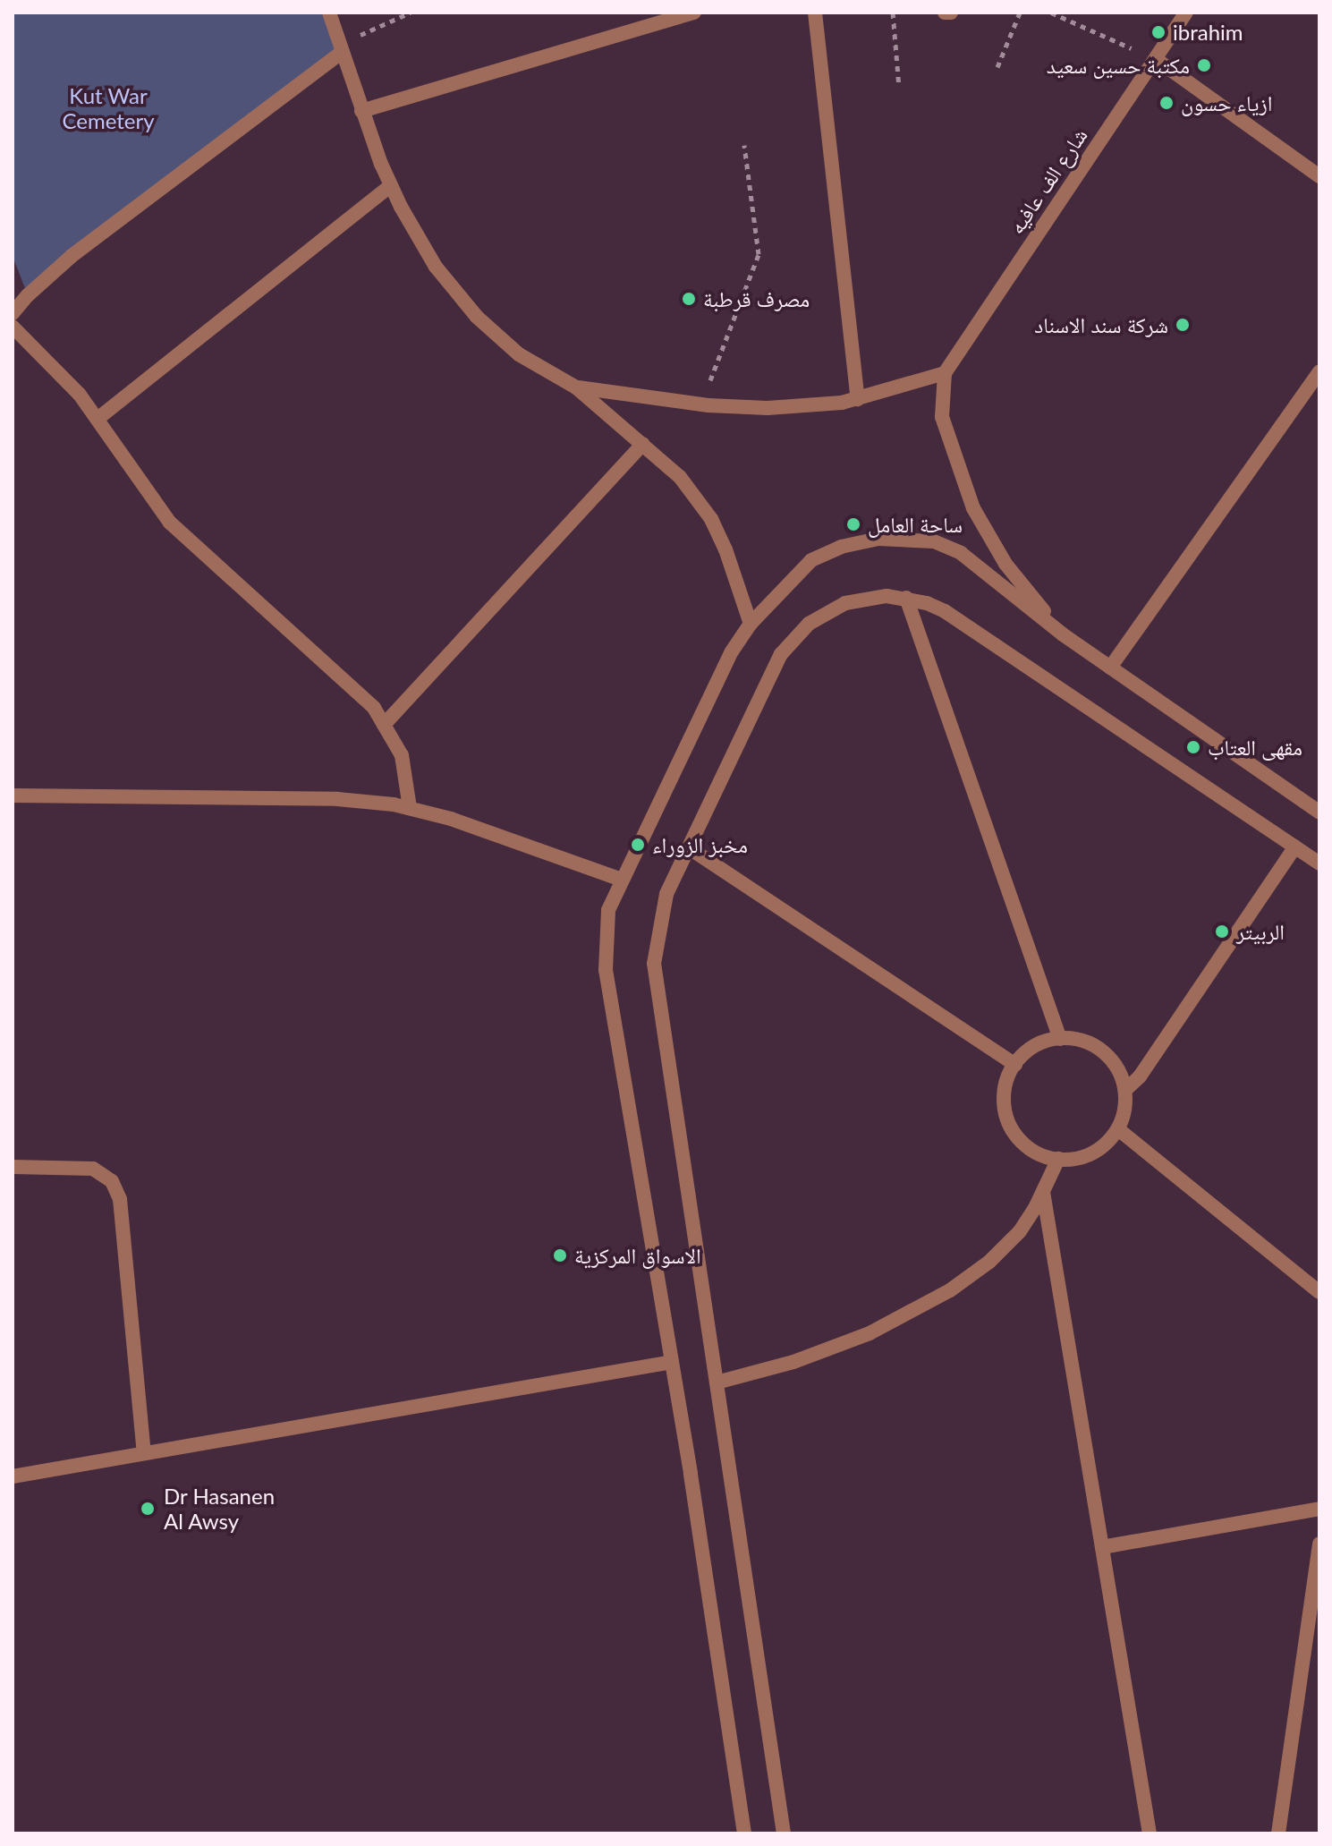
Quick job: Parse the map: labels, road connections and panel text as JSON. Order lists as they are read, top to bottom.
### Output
{
  "streets": {
    "street": ["شارع الف عافيه"]
  },
  "parks": ["Kut War Cemetery"],
  "places": [
    "ibrahim",
    "مكتبة حسين سعيد",
    "ازياء حسون",
    "مصرف قرطبة",
    "شركة سند الاسناد",
    "ساحة العامل",
    "مقهى العتاب",
    "مخبز الزوراء",
    "الربيتر",
    "الاسواق المركزية",
    "Dr Hasanen Al Awsy"
  ]
}
